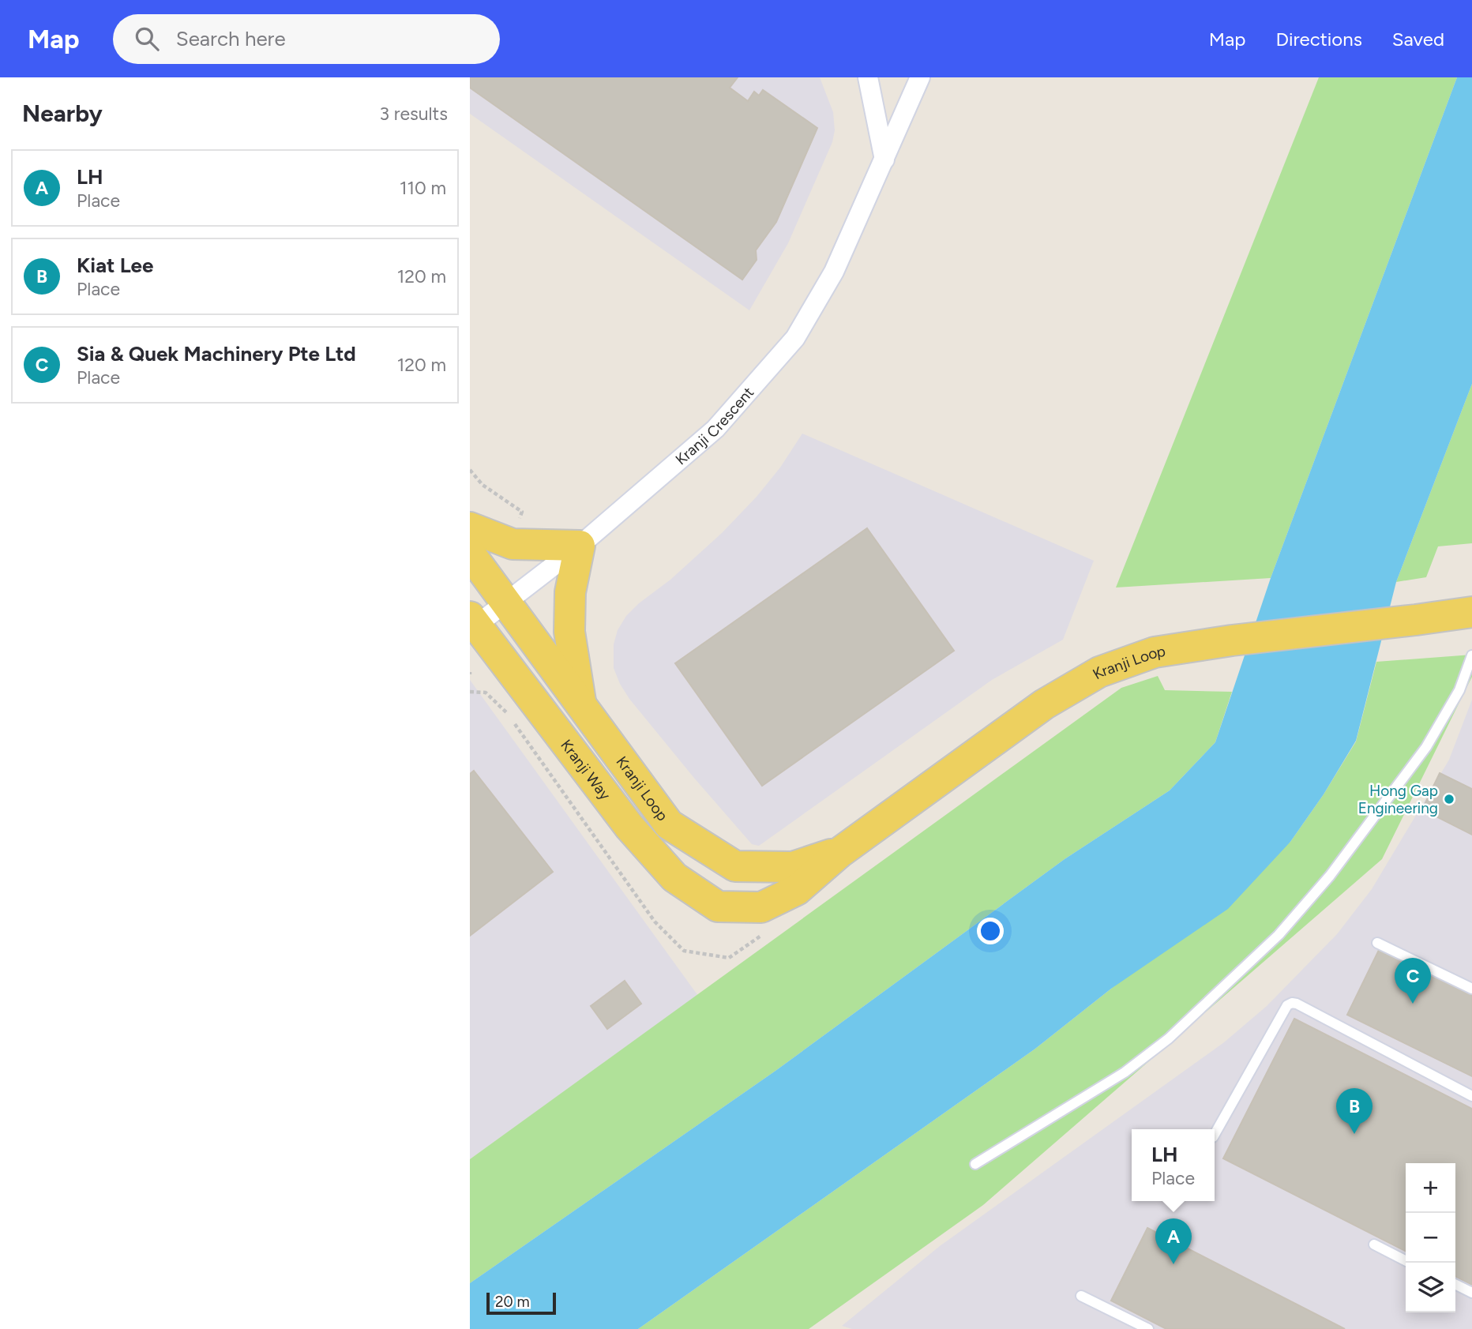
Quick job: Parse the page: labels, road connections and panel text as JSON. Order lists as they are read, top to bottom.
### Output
{
  "streets": {
    "main road": ["Kranji Loop", "Kranji Way"],
    "street": ["Kranji Crescent"]
  },
  "crossings": [
    ["Kranji Crescent", "Kranji Loop"],
    ["Kranji Crescent", "Kranji Way"],
    ["Kranji Loop", "Kranji Way"]
  ],
  "places": ["Hong Gap Engineering"],
  "scale_bar": "20 m",
  "page": {
    "header": "Map",
    "search": "Search here",
    "nav": ["Map", "Directions", "Saved"],
    "heading": ["Nearby", "3 results"],
    "list": [
      {
        "mark": "A",
        "name": "LH",
        "note": "Place",
        "value": "110 m"
      },
      {
        "mark": "B",
        "name": "Kiat Lee",
        "note": "Place",
        "value": "120 m"
      },
      {
        "mark": "C",
        "name": "Sia & Quek Machinery Pte Ltd",
        "note": "Place",
        "value": "120 m"
      }
    ],
    "pins": ["C", "B", "A"],
    "popup": ["LH", "Place"],
    "map_buttons": ["+", "−"],
    "scale": "20 m"
  }
}
